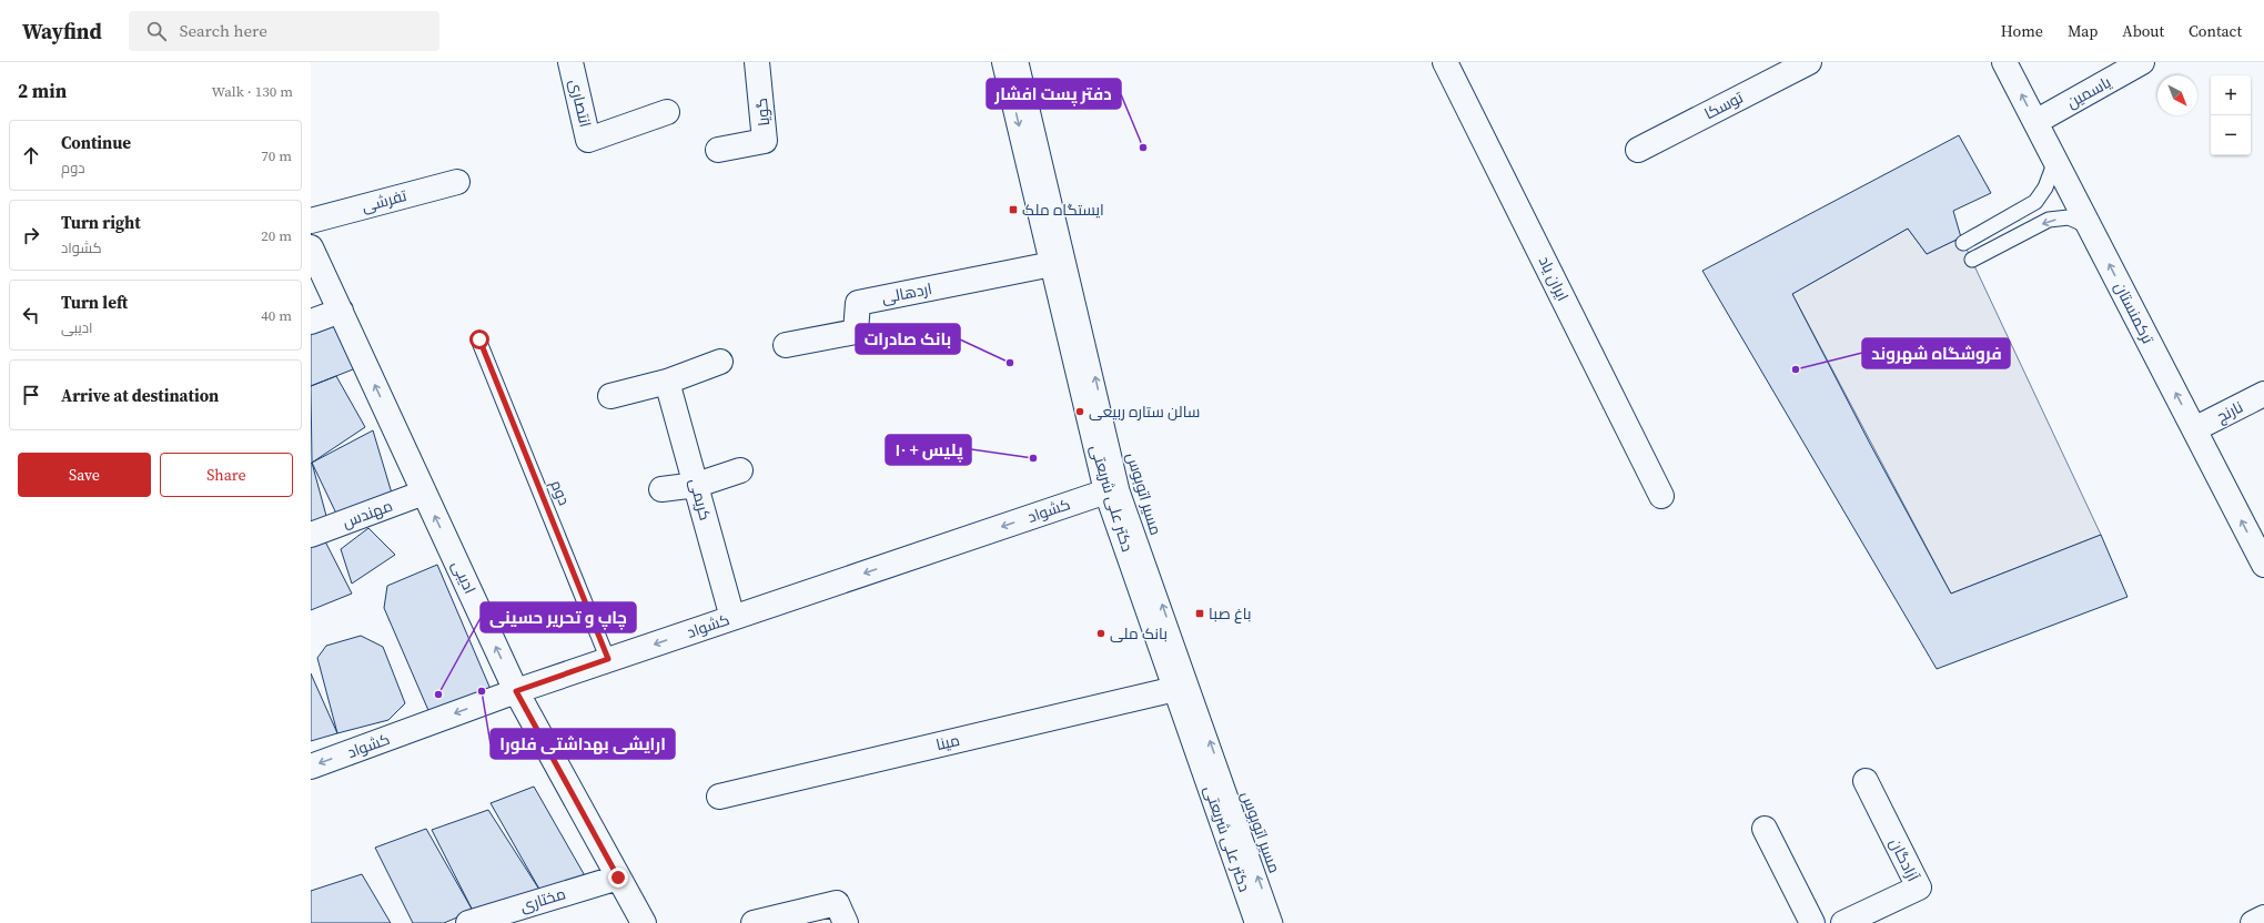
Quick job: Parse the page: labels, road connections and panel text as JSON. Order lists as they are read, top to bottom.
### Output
{
  "streets": {
    "street": [
      "یاسمین",
      "انتصاری",
      "توسکا",
      "گویا",
      "تفرشی",
      "ایران یاد",
      "اردهالی",
      "ترکمنستان",
      "نارنج",
      "دکتر علی شریعتی",
      "کریمی",
      "کشواد",
      "مهندس",
      "ادیبی",
      "مینا",
      "آزادگان",
      "مختاری"
    ],
    "lane": ["دوم", "مسیر اتوبوس"]
  },
  "crossings": [
    ["یاسمین", "ترکمنستان"],
    ["اردهالی", "دکتر علی شریعتی"],
    ["ترکمنستان", "نارنج"],
    ["دوم", "کشواد"],
    ["دکتر علی شریعتی", "کشواد"],
    ["دکتر علی شریعتی", "مینا"],
    ["کریمی", "کشواد"],
    ["کشواد", "ادیبی"],
    ["مهندس", "ادیبی"],
    ["ادیبی", "مختاری"]
  ],
  "one_way": [
    "ترکمنستان",
    "مسیر اتوبوس",
    "کشواد",
    "ادیبی"
  ],
  "places": {
    "other": [
      "دفتر پست افشار",
      "بانک صادرات",
      "فروشگاه شهروند",
      "سالن ستاره ربیعی",
      "پلیس + ۱۰",
      "بانک ملی",
      "ارایشی بهداشتی فلورا",
      "چاپ و تحریر حسینی"
    ],
    "transit": ["ایستگاه ملک", "باغ صبا"]
  },
  "north": "bottom right",
  "page": {
    "header": "Wayfind",
    "search": "Search here",
    "nav": [
      "Home",
      "Map",
      "About",
      "Contact"
    ],
    "heading": ["2 min", "Walk · 130 m"],
    "map_buttons": ["+", "−"],
    "list": [
      ["Continue", "دوم", "70 m"],
      ["Turn right", "کشواد", "20 m"],
      ["Turn left", "ادیبی", "40 m"],
      "Arrive at destination"
    ],
    "buttons": ["Save", "Share"]
  }
}
